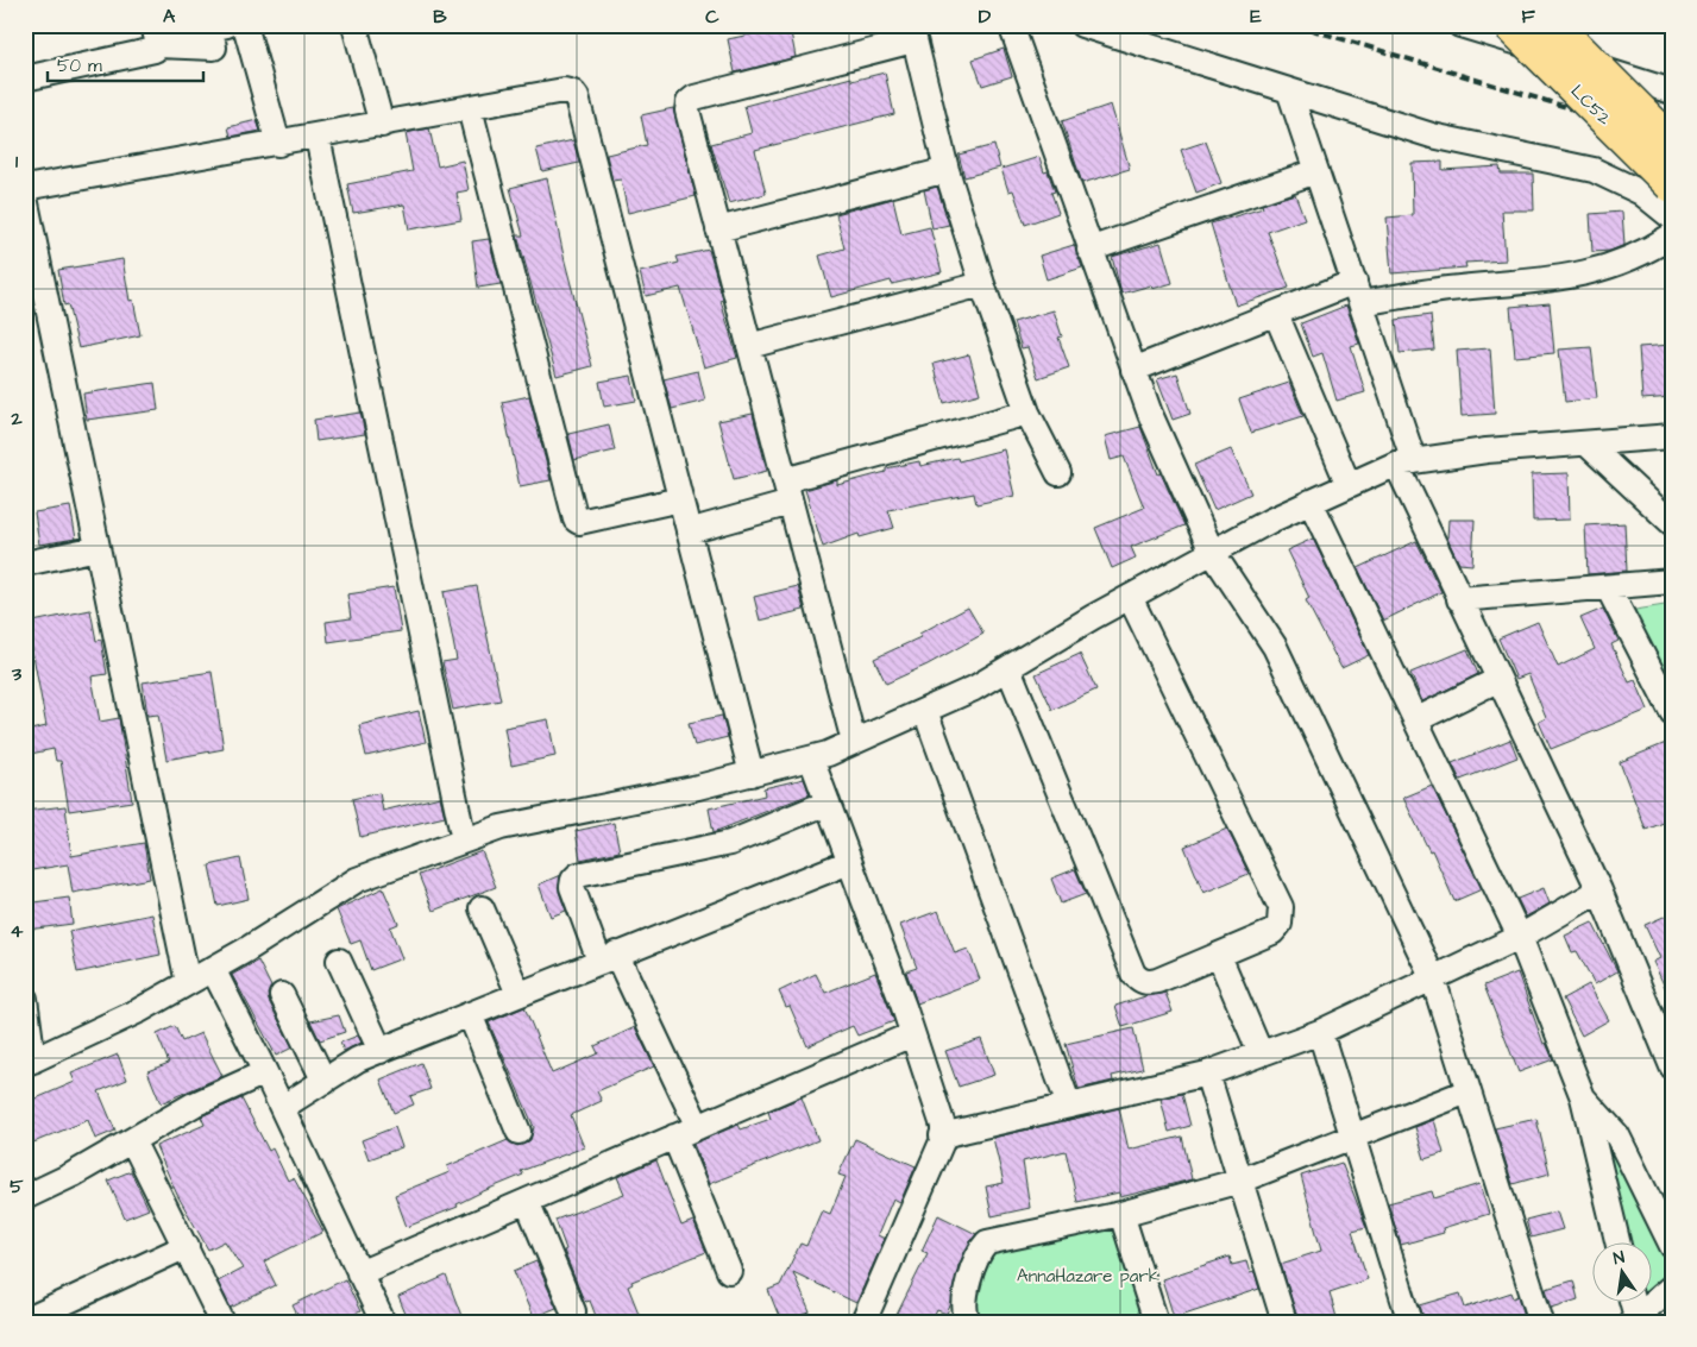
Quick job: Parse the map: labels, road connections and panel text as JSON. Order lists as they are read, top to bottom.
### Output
{
  "streets": {
    "main road": ["LC52"]
  },
  "parks": ["AnnaHazare park"],
  "scale_bar": "50 m",
  "north": "top",
  "grid": {
    "columns": [
      "A",
      "B",
      "C",
      "D",
      "E",
      "F"
    ],
    "rows": [
      "1",
      "2",
      "3",
      "4",
      "5"
    ]
  }
}
